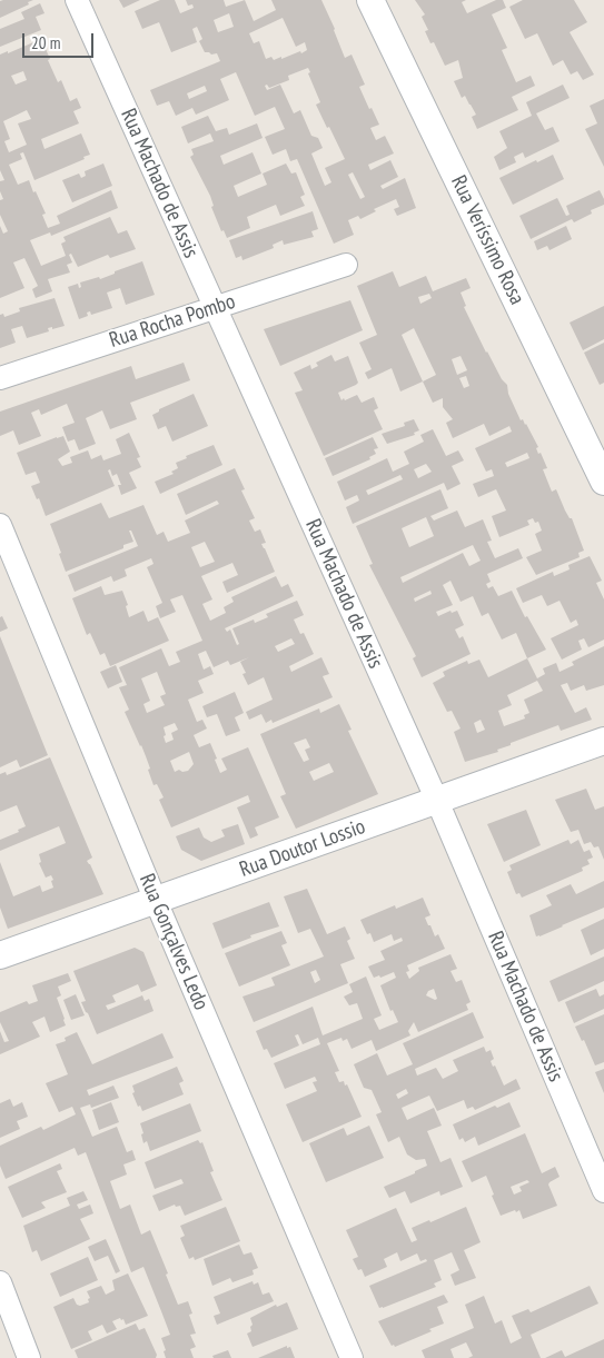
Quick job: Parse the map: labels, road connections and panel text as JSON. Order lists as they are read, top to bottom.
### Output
{
  "streets": {
    "street": [
      "Rua Machado de Assis",
      "Rua Veríssimo Rosa",
      "Rua Rocha Pombo",
      "Rua Doutor Lossio",
      "Rua Gonçalves Ledo"
    ]
  },
  "crossings": [
    ["Rua Machado de Assis", "Rua Rocha Pombo"],
    ["Rua Machado de Assis", "Rua Doutor Lossio"],
    ["Rua Doutor Lossio", "Rua Gonçalves Ledo"]
  ],
  "scale_bar": "20 m"
}
